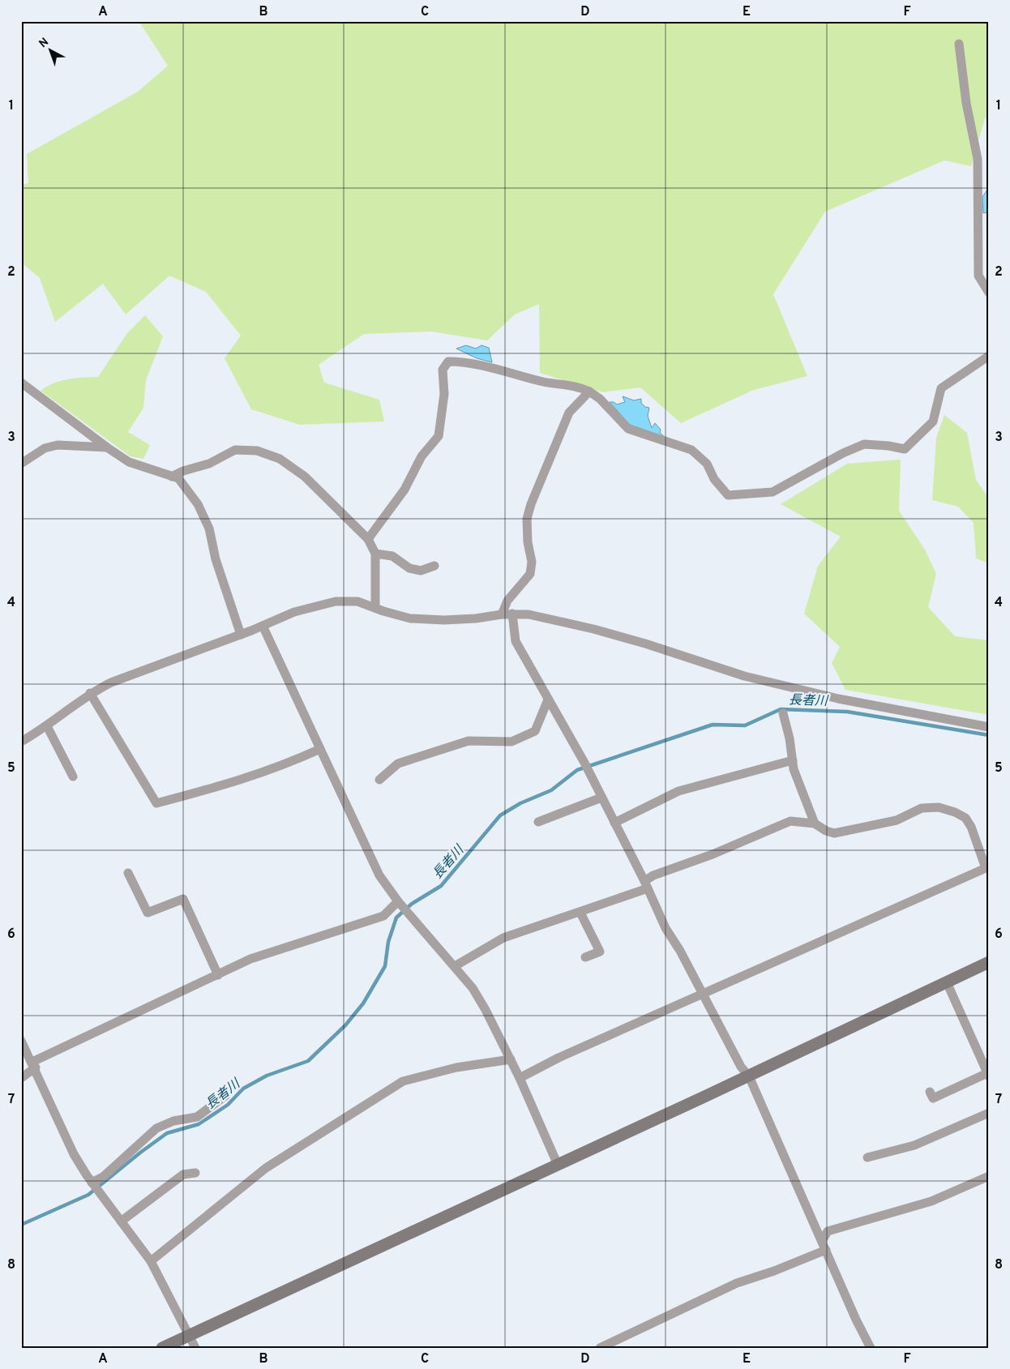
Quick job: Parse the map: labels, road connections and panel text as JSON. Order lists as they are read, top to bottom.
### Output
{
  "water": ["長者川"],
  "north": "top left",
  "grid": {
    "columns": [
      "A",
      "B",
      "C",
      "D",
      "E",
      "F"
    ],
    "rows": [
      "1",
      "2",
      "3",
      "4",
      "5",
      "6",
      "7",
      "8"
    ]
  }
}
